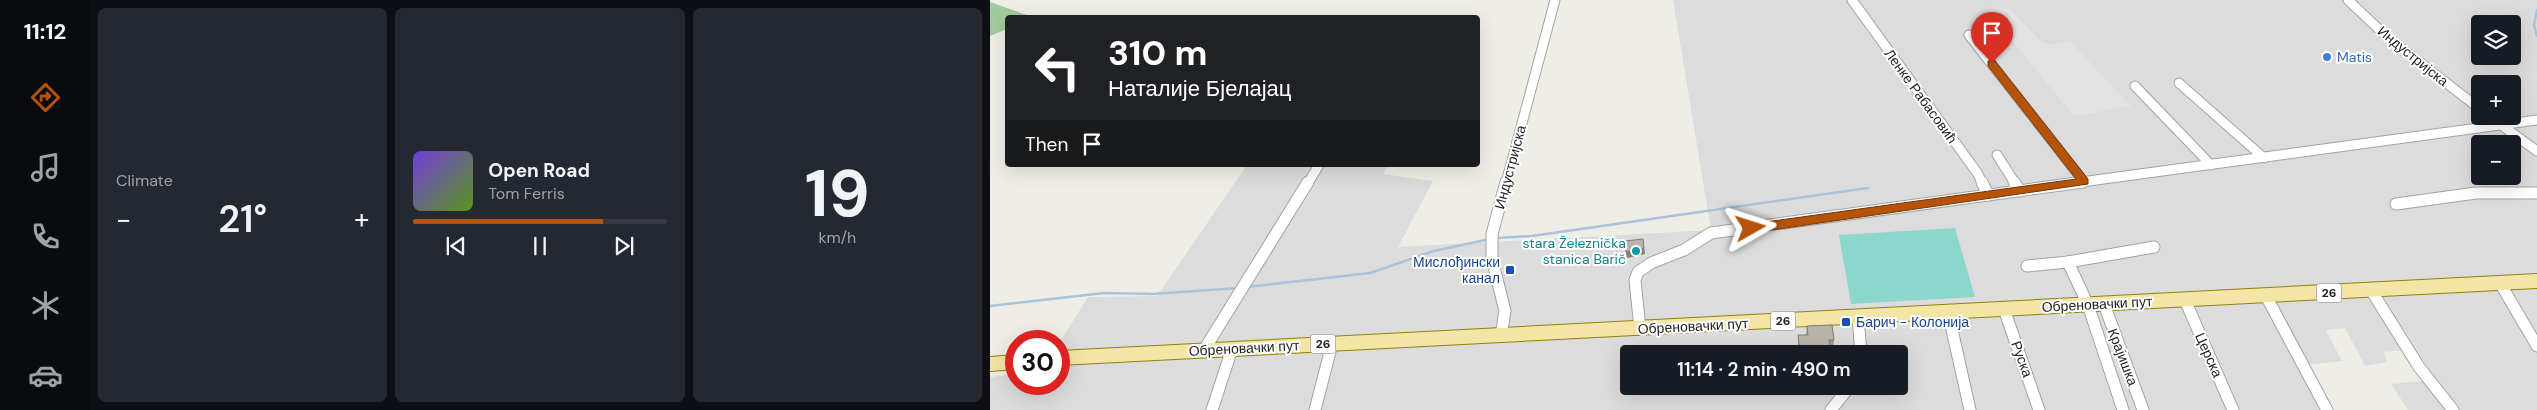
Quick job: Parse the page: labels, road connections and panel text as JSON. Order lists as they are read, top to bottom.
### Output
{
  "streets": {
    "main road": ["26", "Обреновачки пут"],
    "street": [
      "Индустријска",
      "Ленке Рабасовић",
      "Церска",
      "Крајишка",
      "Руска"
    ]
  },
  "crossings": [
    ["Индустријска", "Обреновачки пут"],
    ["Обреновачки пут", "Церска"],
    ["Обреновачки пут", "Крајишка"],
    ["Обреновачки пут", "Руска"]
  ],
  "places": {
    "other": ["Matis", "stara Železnička stanica Barič"],
    "transit": ["Мислођински канал", "Барич - Колонија"]
  },
  "page": {
    "tabs": "11:12",
    "tile": [
      "Climate",
      ["19", "km/h"]
    ],
    "map_buttons": ["+", "−"],
    "turn": ["310 m", "Наталије Бјелајац"],
    "then": "Then",
    "song": ["Open Road", "Tom Ferris"],
    "heat": ["−", "21°", "+"],
    "limit": "30",
    "trip": "11:14 · 2 min · 490 m"
  }
}
